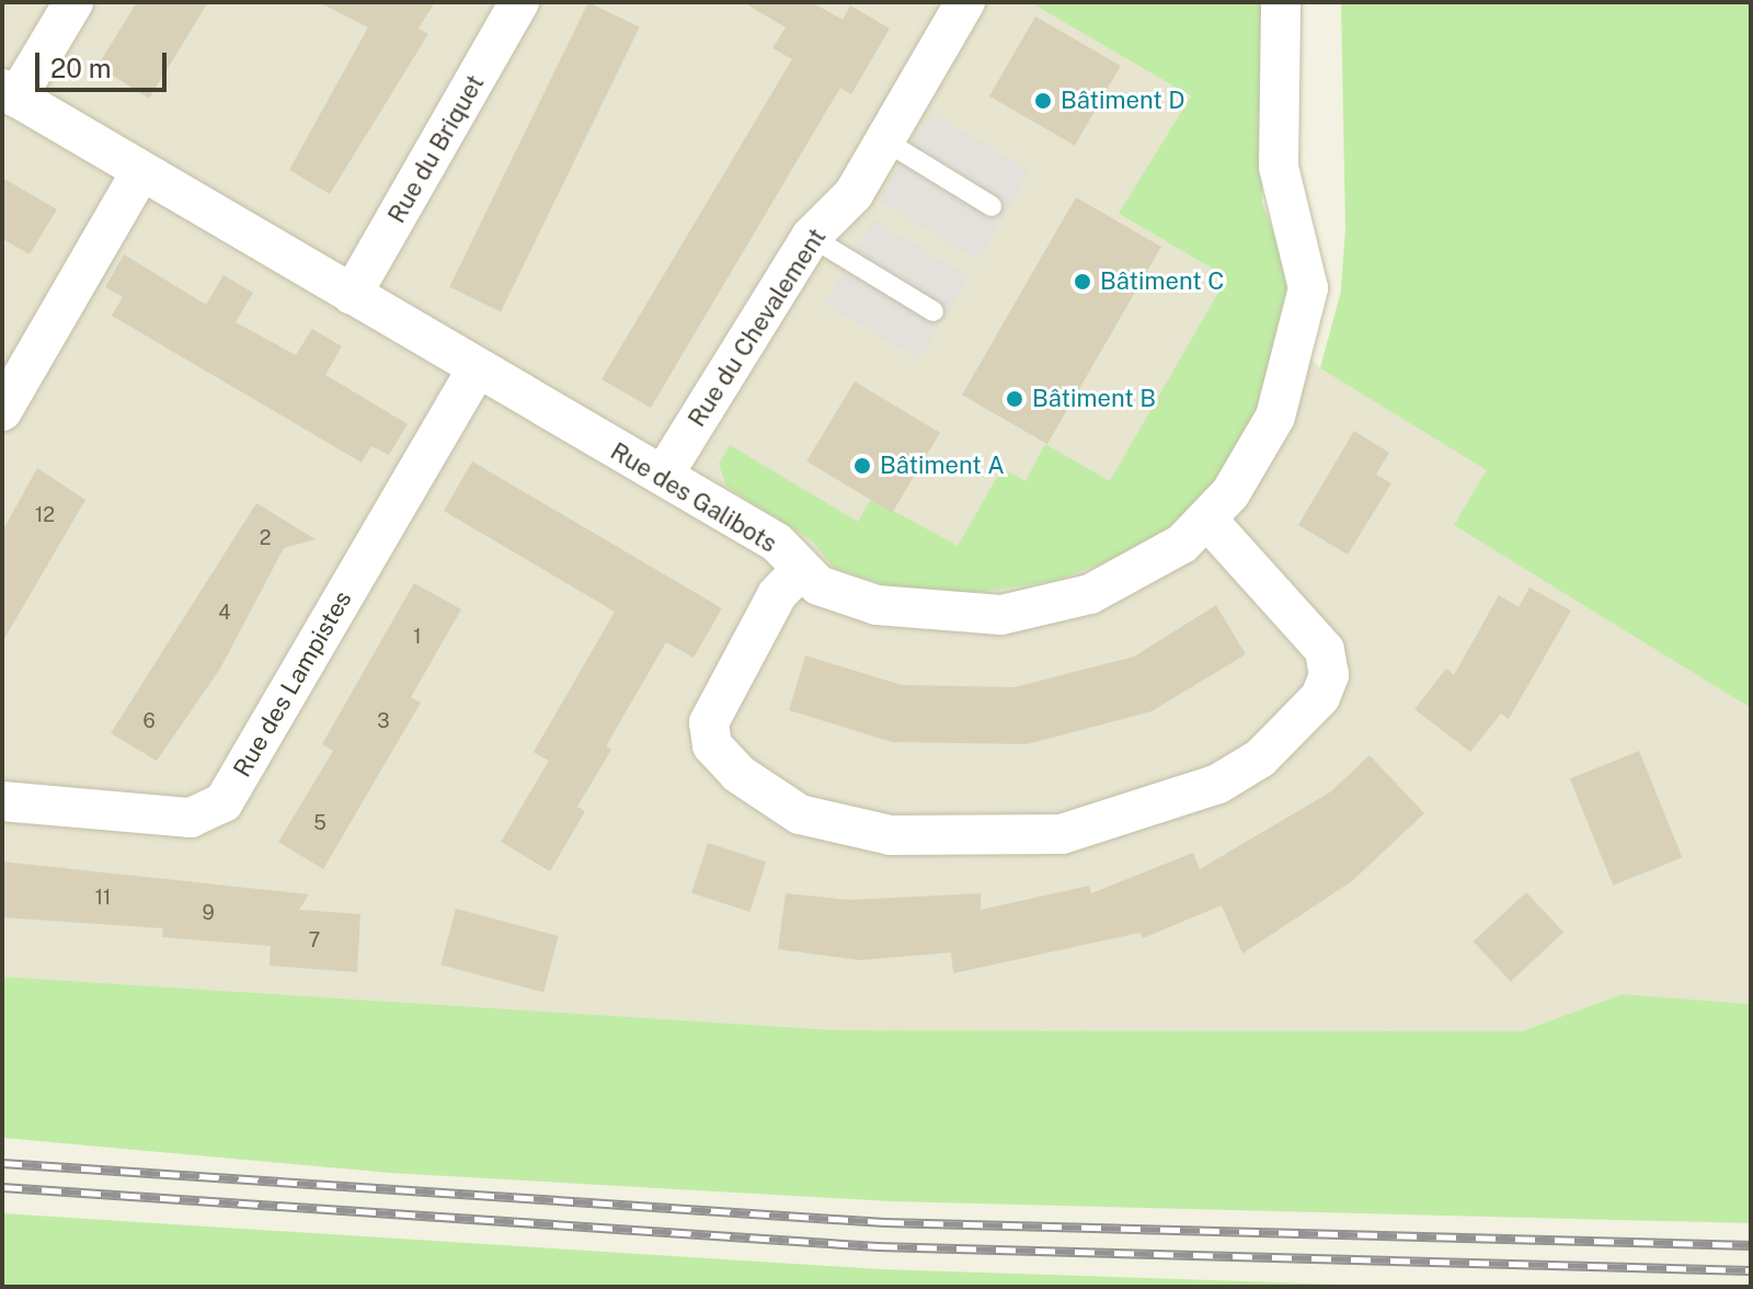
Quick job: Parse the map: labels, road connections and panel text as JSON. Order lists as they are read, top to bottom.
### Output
{
  "streets": {
    "street": [
      "Rue du Briquet",
      "Rue du Chevalement",
      "Rue des Galibots",
      "Rue des Lampistes"
    ]
  },
  "crossings": [
    ["Rue du Briquet", "Rue des Galibots"],
    ["Rue du Chevalement", "Rue des Galibots"],
    ["Rue des Galibots", "Rue des Lampistes"]
  ],
  "places": [
    "Bâtiment D",
    "Bâtiment C",
    "Bâtiment B",
    "Bâtiment A"
  ],
  "house_numbers": [
    "12",
    "2",
    "4",
    "1",
    "6",
    "3",
    "5",
    "11",
    "9",
    "7"
  ],
  "scale_bar": "20 m"
}
